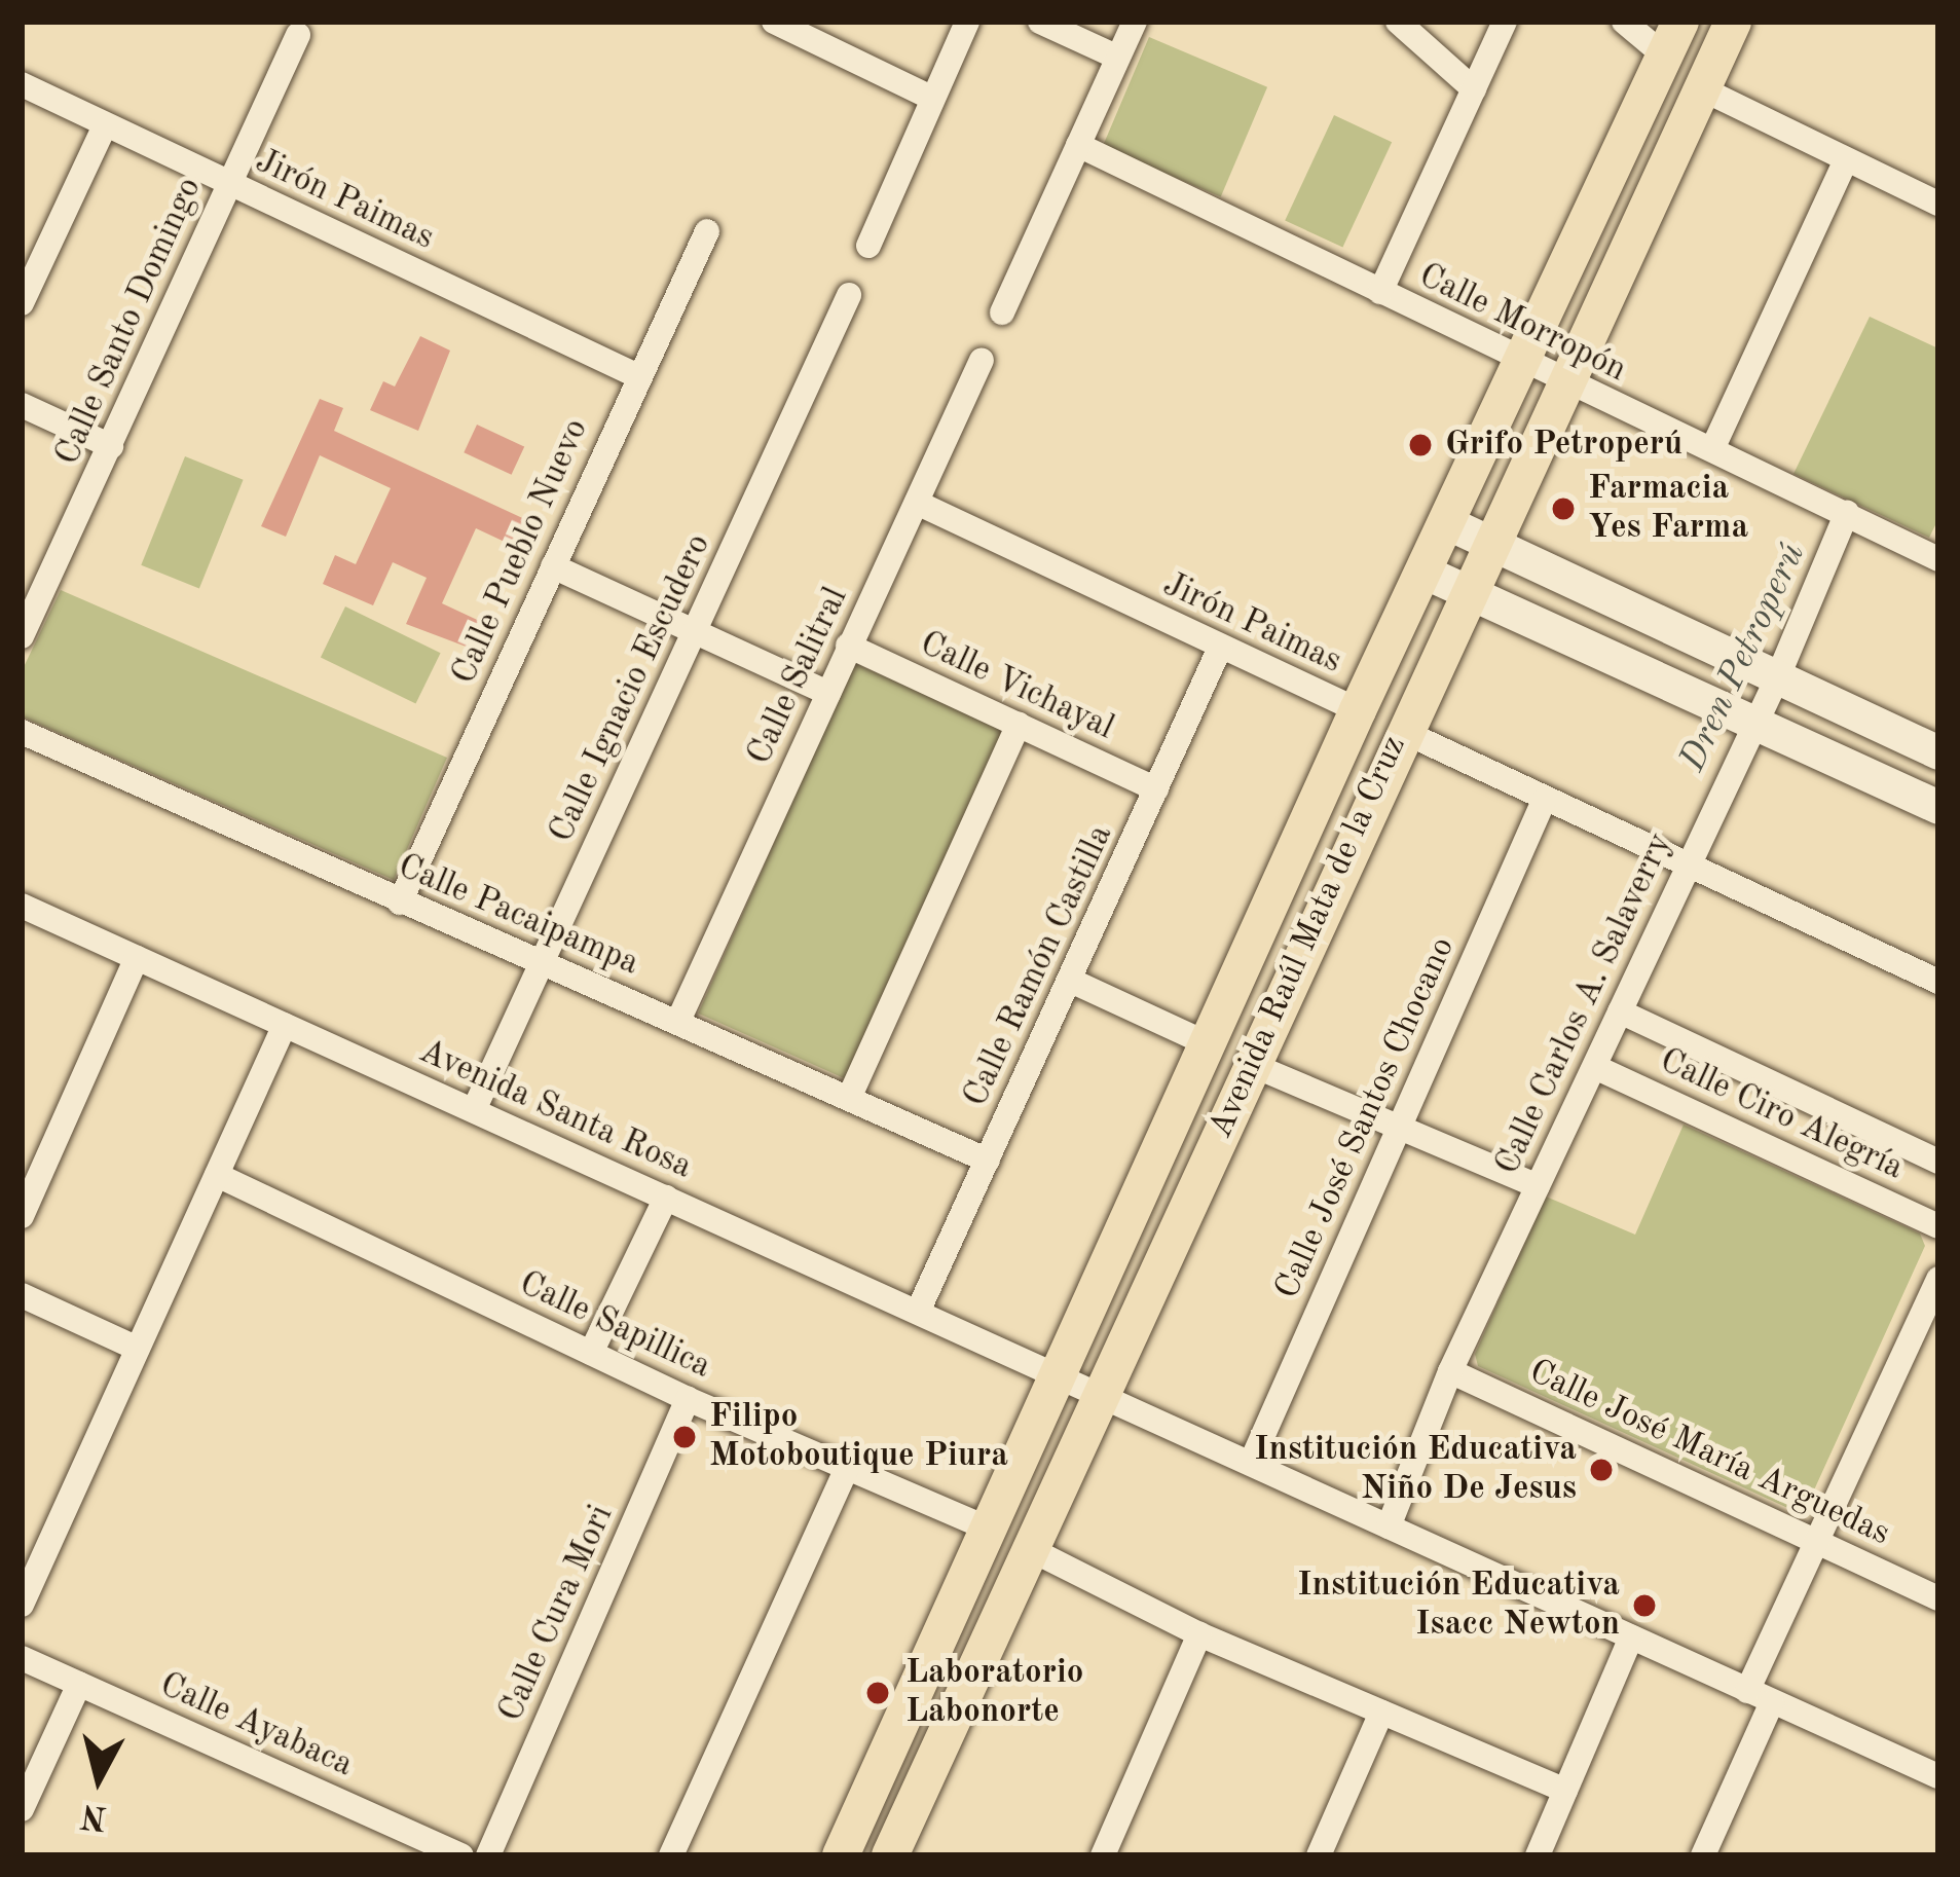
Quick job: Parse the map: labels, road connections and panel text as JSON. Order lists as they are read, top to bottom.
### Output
{
  "streets": {
    "main road": ["Avenida Raúl Mata de la Cruz"],
    "street": [
      "Jirón Paimas",
      "Calle Santo Domingo",
      "Calle Morropón",
      "Calle Pueblo Nuevo",
      "Calle Salitral",
      "Calle Vichayal",
      "Calle Ignacio Escudero",
      "Calle Pacaipampa",
      "Calle Ramón Castilla",
      "Calle Carlos A. Salaverry",
      "Avenida Santa Rosa",
      "Calle Ciro Alegría",
      "Calle José Santos Chocano",
      "Calle Sapillica",
      "Calle José María Arguedas",
      "Calle Cura Mori",
      "Calle Ayabaca"
    ]
  },
  "crossings": [
    ["Jirón Paimas", "Calle Santo Domingo"],
    ["Jirón Paimas", "Calle Pueblo Nuevo"],
    ["Jirón Paimas", "Calle Salitral"],
    ["Jirón Paimas", "Avenida Raúl Mata de la Cruz"],
    ["Jirón Paimas", "Calle Ramón Castilla"],
    ["Calle Morropón", "Avenida Raúl Mata de la Cruz"],
    ["Calle Morropón", "Calle Carlos A. Salaverry"],
    ["Calle Pueblo Nuevo", "Calle Pacaipampa"],
    ["Calle Salitral", "Calle Vichayal"],
    ["Calle Salitral", "Calle Pacaipampa"],
    ["Calle Vichayal", "Calle Ramón Castilla"],
    ["Calle Ignacio Escudero", "Calle Pacaipampa"],
    ["Calle Ignacio Escudero", "Avenida Santa Rosa"],
    ["Calle Pacaipampa", "Calle Ramón Castilla"],
    ["Avenida Raúl Mata de la Cruz", "Avenida Santa Rosa"],
    ["Avenida Raúl Mata de la Cruz", "Calle Sapillica"],
    ["Calle Ramón Castilla", "Avenida Santa Rosa"],
    ["Calle Carlos A. Salaverry", "Avenida Santa Rosa"],
    ["Calle Carlos A. Salaverry", "Calle Ciro Alegría"],
    ["Calle Carlos A. Salaverry", "Calle José María Arguedas"],
    ["Avenida Santa Rosa", "Calle José Santos Chocano"],
    ["Calle Sapillica", "Calle Cura Mori"]
  ],
  "water": ["Dren Petroperú"],
  "places": [
    "Grifo Petroperú",
    "Farmacia Yes Farma",
    "Filipo Motoboutique Piura",
    "Institución Educativa Niño De Jesus",
    "Institución Educativa Isacc Newton",
    "Laboratorio Labonorte"
  ],
  "north": "bottom"
}
